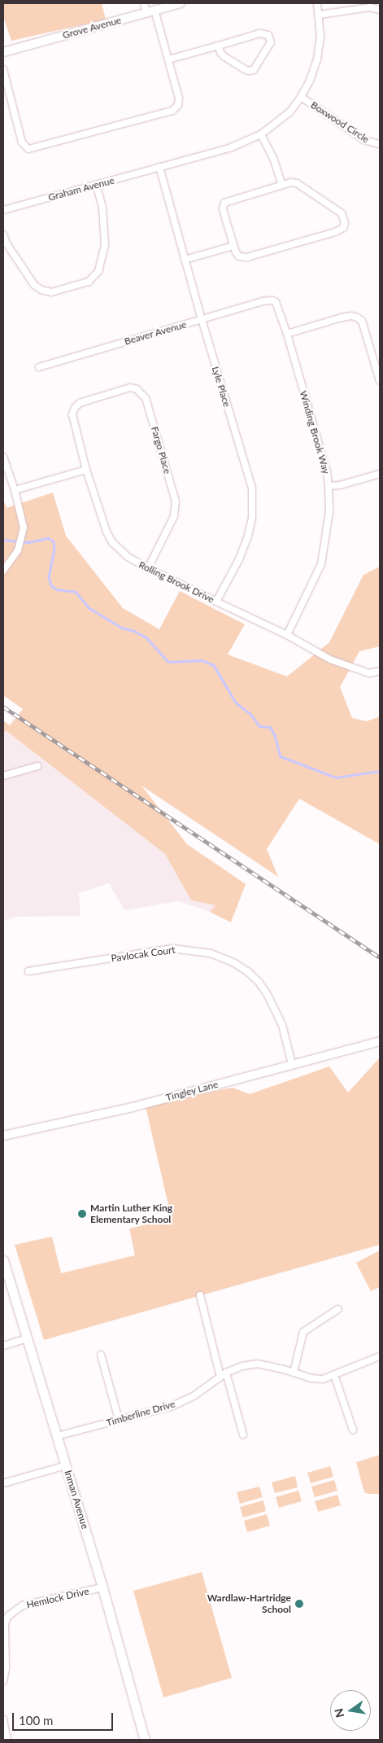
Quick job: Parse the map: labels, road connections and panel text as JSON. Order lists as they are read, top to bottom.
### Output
{
  "streets": {
    "main road": ["Inman Avenue"],
    "street": [
      "Grove Avenue",
      "Boxwood Circle",
      "Graham Avenue",
      "Beaver Avenue",
      "Lyle Place",
      "Winding Brook Way",
      "Fargo Place",
      "Rolling Brook Drive",
      "Pavlocak Court",
      "Tingley Lane",
      "Timberline Drive",
      "Hemlock Drive"
    ]
  },
  "crossings": [
    ["Boxwood Circle", "Graham Avenue"],
    ["Graham Avenue", "Lyle Place"],
    ["Beaver Avenue", "Lyle Place"],
    ["Beaver Avenue", "Winding Brook Way"],
    ["Lyle Place", "Rolling Brook Drive"],
    ["Winding Brook Way", "Rolling Brook Drive"],
    ["Fargo Place", "Rolling Brook Drive"],
    ["Pavlocak Court", "Tingley Lane"],
    ["Timberline Drive", "Inman Avenue"],
    ["Inman Avenue", "Hemlock Drive"]
  ],
  "places": ["Martin Luther King Elementary School", "Wardlaw-Hartridge School"],
  "scale_bar": "100 m",
  "north": "left"
}
